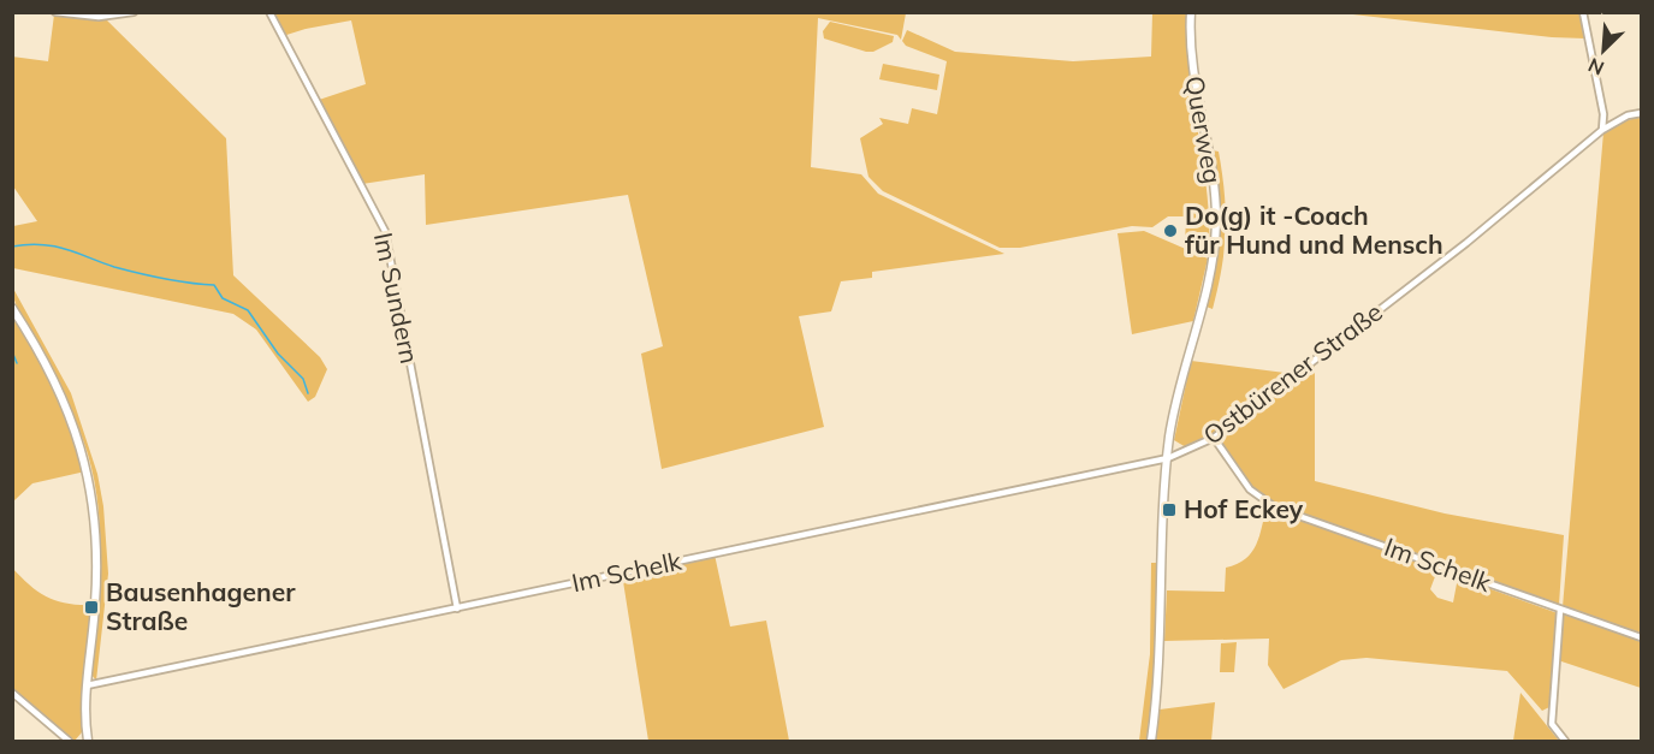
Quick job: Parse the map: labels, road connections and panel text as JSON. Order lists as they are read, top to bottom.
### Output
{
  "streets": {
    "street": [
      "Querweg",
      "Im Sundern",
      "Ostbürener Straße",
      "Im Schelk"
    ]
  },
  "crossings": [
    ["Querweg", "Ostbürener Straße"],
    ["Querweg", "Im Schelk"],
    ["Im Sundern", "Im Schelk"],
    ["Ostbürener Straße", "Im Schelk"]
  ],
  "places": {
    "other": ["Do(g) it -Coach für Hund und Mensch"],
    "transit": ["Hof Eckey", "Bausenhagener Straße"]
  },
  "north": "bottom left"
}
